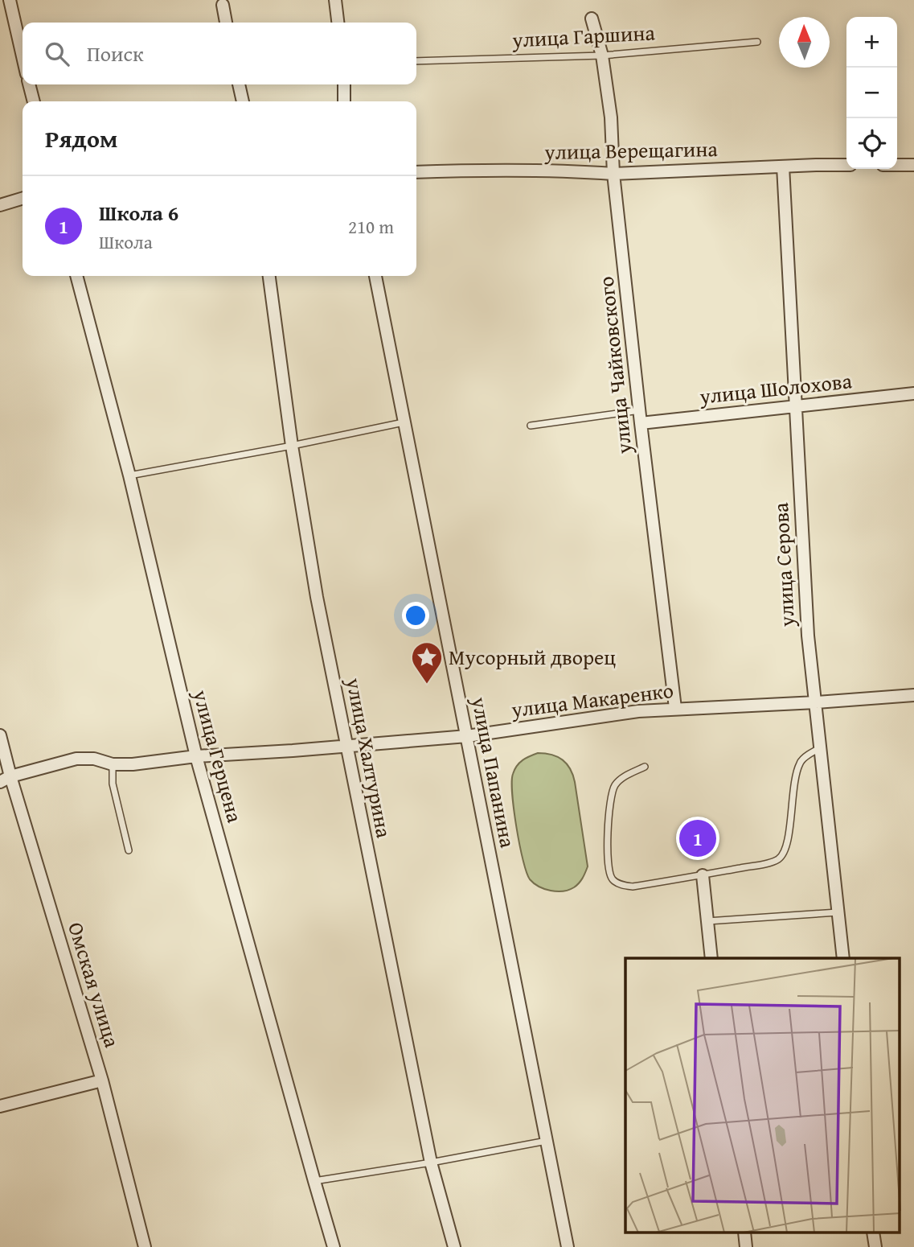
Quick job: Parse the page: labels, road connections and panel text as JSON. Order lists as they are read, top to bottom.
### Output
{
  "streets": {
    "street": [
      "улица Верещагина",
      "улица Чайковского",
      "улица Шолохова",
      "улица Серова",
      "улица Макаренко",
      "улица Герцена",
      "улица Халтурина",
      "улица Папанина",
      "Омская улица"
    ],
    "lane": ["улица Гаршина"]
  },
  "crossings": [
    ["улица Гаршина", "улица Чайковского"],
    ["улица Верещагина", "улица Чайковского"],
    ["улица Верещагина", "улица Серова"],
    ["улица Чайковского", "улица Шолохова"],
    ["улица Чайковского", "улица Макаренко"],
    ["улица Шолохова", "улица Серова"],
    ["улица Серова", "улица Макаренко"],
    ["улица Макаренко", "улица Герцена"],
    ["улица Макаренко", "улица Халтурина"],
    ["улица Макаренко", "улица Папанина"],
    ["улица Макаренко", "Омская улица"]
  ],
  "places": {
    "place": ["Мусорный дворец"]
  },
  "north": "top",
  "page": {
    "map_buttons": ["+", "−"],
    "search": "Поиск",
    "heading": "Рядом",
    "list": [
      {
        "mark": "1",
        "name": "Школа 6",
        "note": "Школа",
        "value": "210 m"
      }
    ],
    "pins": "1"
  }
}
